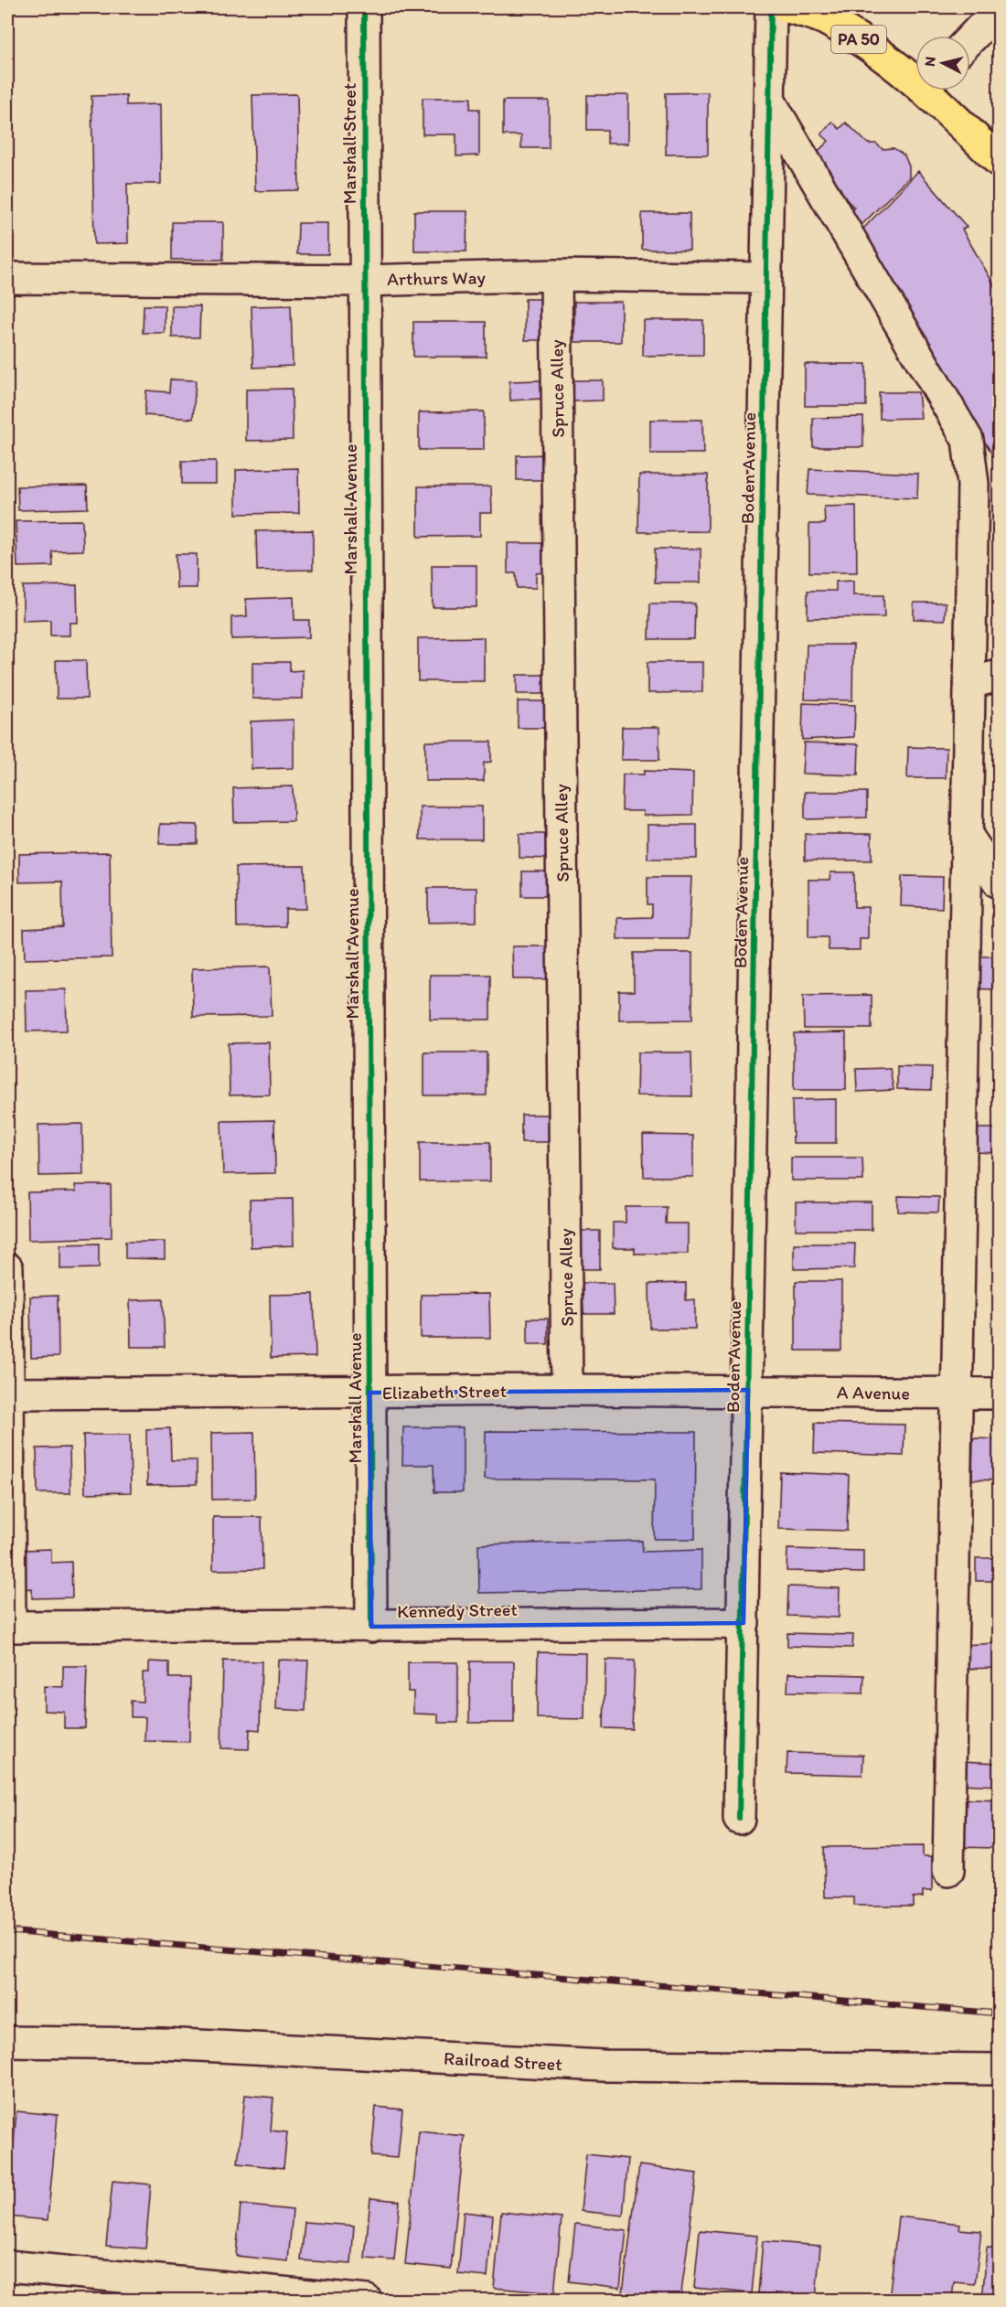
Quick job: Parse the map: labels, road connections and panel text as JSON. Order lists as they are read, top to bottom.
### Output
{
  "streets": {
    "main road": ["PA 50"],
    "street": [
      "Marshall Street",
      "Arthurs Way",
      "Spruce Alley",
      "Boden Avenue",
      "Marshall Avenue",
      "Elizabeth Street",
      "A Avenue",
      "Kennedy Street",
      "Railroad Street"
    ]
  },
  "crossings": [
    ["Marshall Street", "Arthurs Way"],
    ["Marshall Street", "Marshall Avenue"],
    ["Arthurs Way", "Spruce Alley"],
    ["Arthurs Way", "Boden Avenue"],
    ["Arthurs Way", "Marshall Avenue"],
    ["Spruce Alley", "Elizabeth Street"],
    ["Boden Avenue", "Elizabeth Street"],
    ["Boden Avenue", "A Avenue"],
    ["Boden Avenue", "Kennedy Street"],
    ["Marshall Avenue", "Elizabeth Street"],
    ["Marshall Avenue", "Kennedy Street"],
    ["Elizabeth Street", "A Avenue"]
  ],
  "north": "left"
}
